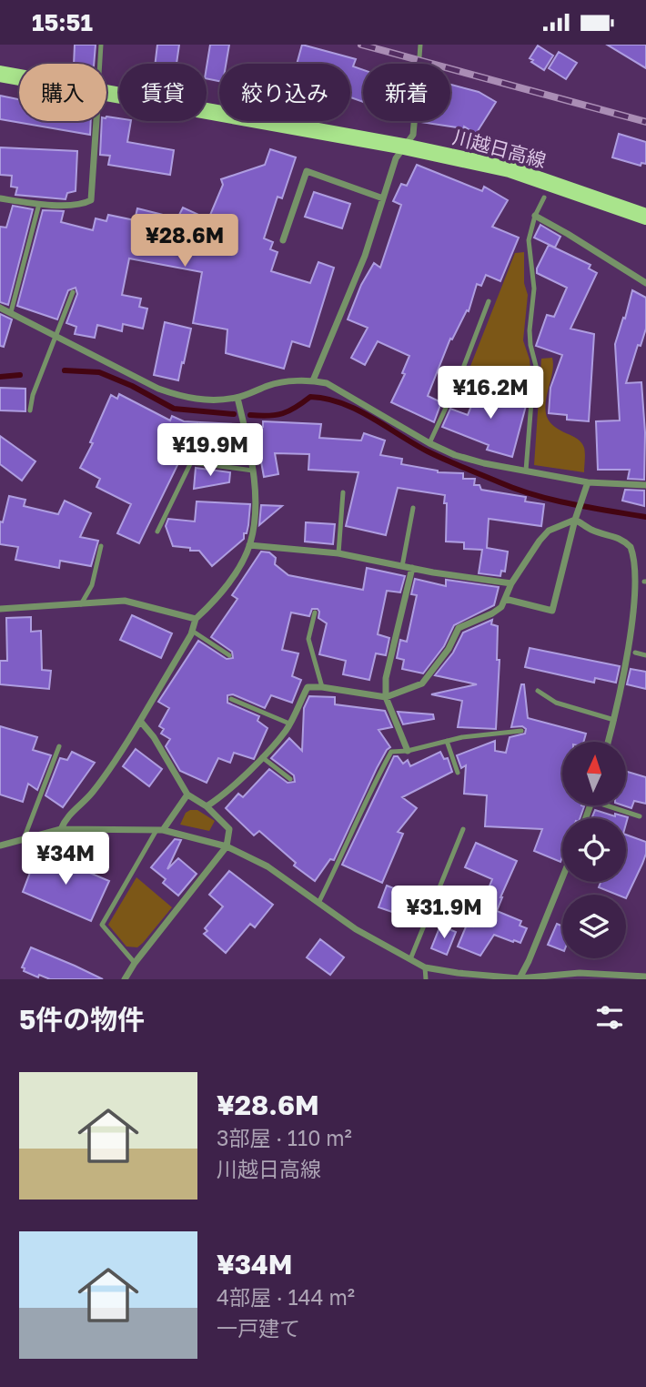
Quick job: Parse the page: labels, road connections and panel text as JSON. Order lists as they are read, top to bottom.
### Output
{
  "streets": {
    "main road": ["川越日高線"]
  },
  "north": "top",
  "page": {
    "status": "15:51",
    "chip": [
      "購入",
      "賃貸",
      "絞り込み",
      "新着"
    ],
    "price": [
      "¥28.6M",
      "¥16.2M",
      "¥19.9M",
      "¥34M",
      "¥31.9M"
    ],
    "heading": "5件の物件",
    "list": [
      {
        "name": "¥28.6M",
        "note": "3部屋 · 110 m² · 川越日高線"
      },
      {
        "name": "¥34M",
        "note": "4部屋 · 144 m² · 一戸建て"
      }
    ]
  }
}
